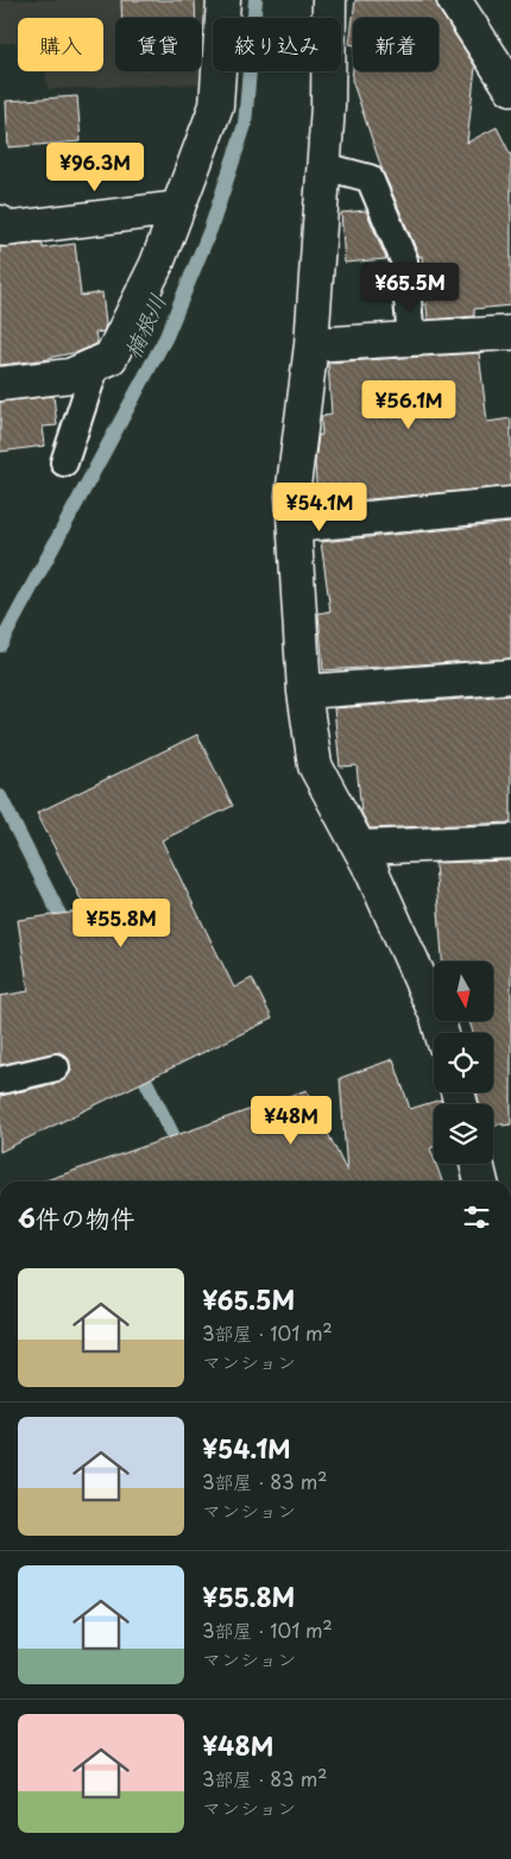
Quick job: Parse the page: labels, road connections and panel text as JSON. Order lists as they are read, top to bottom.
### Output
{
  "water": ["楠根川"],
  "north": "bottom",
  "page": {
    "chip": [
      "購入",
      "賃貸",
      "絞り込み",
      "新着"
    ],
    "price": [
      "¥96.3M",
      "¥65.5M",
      "¥56.1M",
      "¥54.1M",
      "¥55.8M",
      "¥48M"
    ],
    "heading": "6件の物件",
    "list": [
      {
        "name": "¥65.5M",
        "note": "3部屋 · 101 m² · マンション"
      },
      {
        "name": "¥54.1M",
        "note": "3部屋 · 83 m² · マンション"
      },
      {
        "name": "¥55.8M",
        "note": "3部屋 · 101 m² · マンション"
      },
      {
        "name": "¥48M",
        "note": "3部屋 · 83 m² · マンション"
      }
    ]
  }
}
